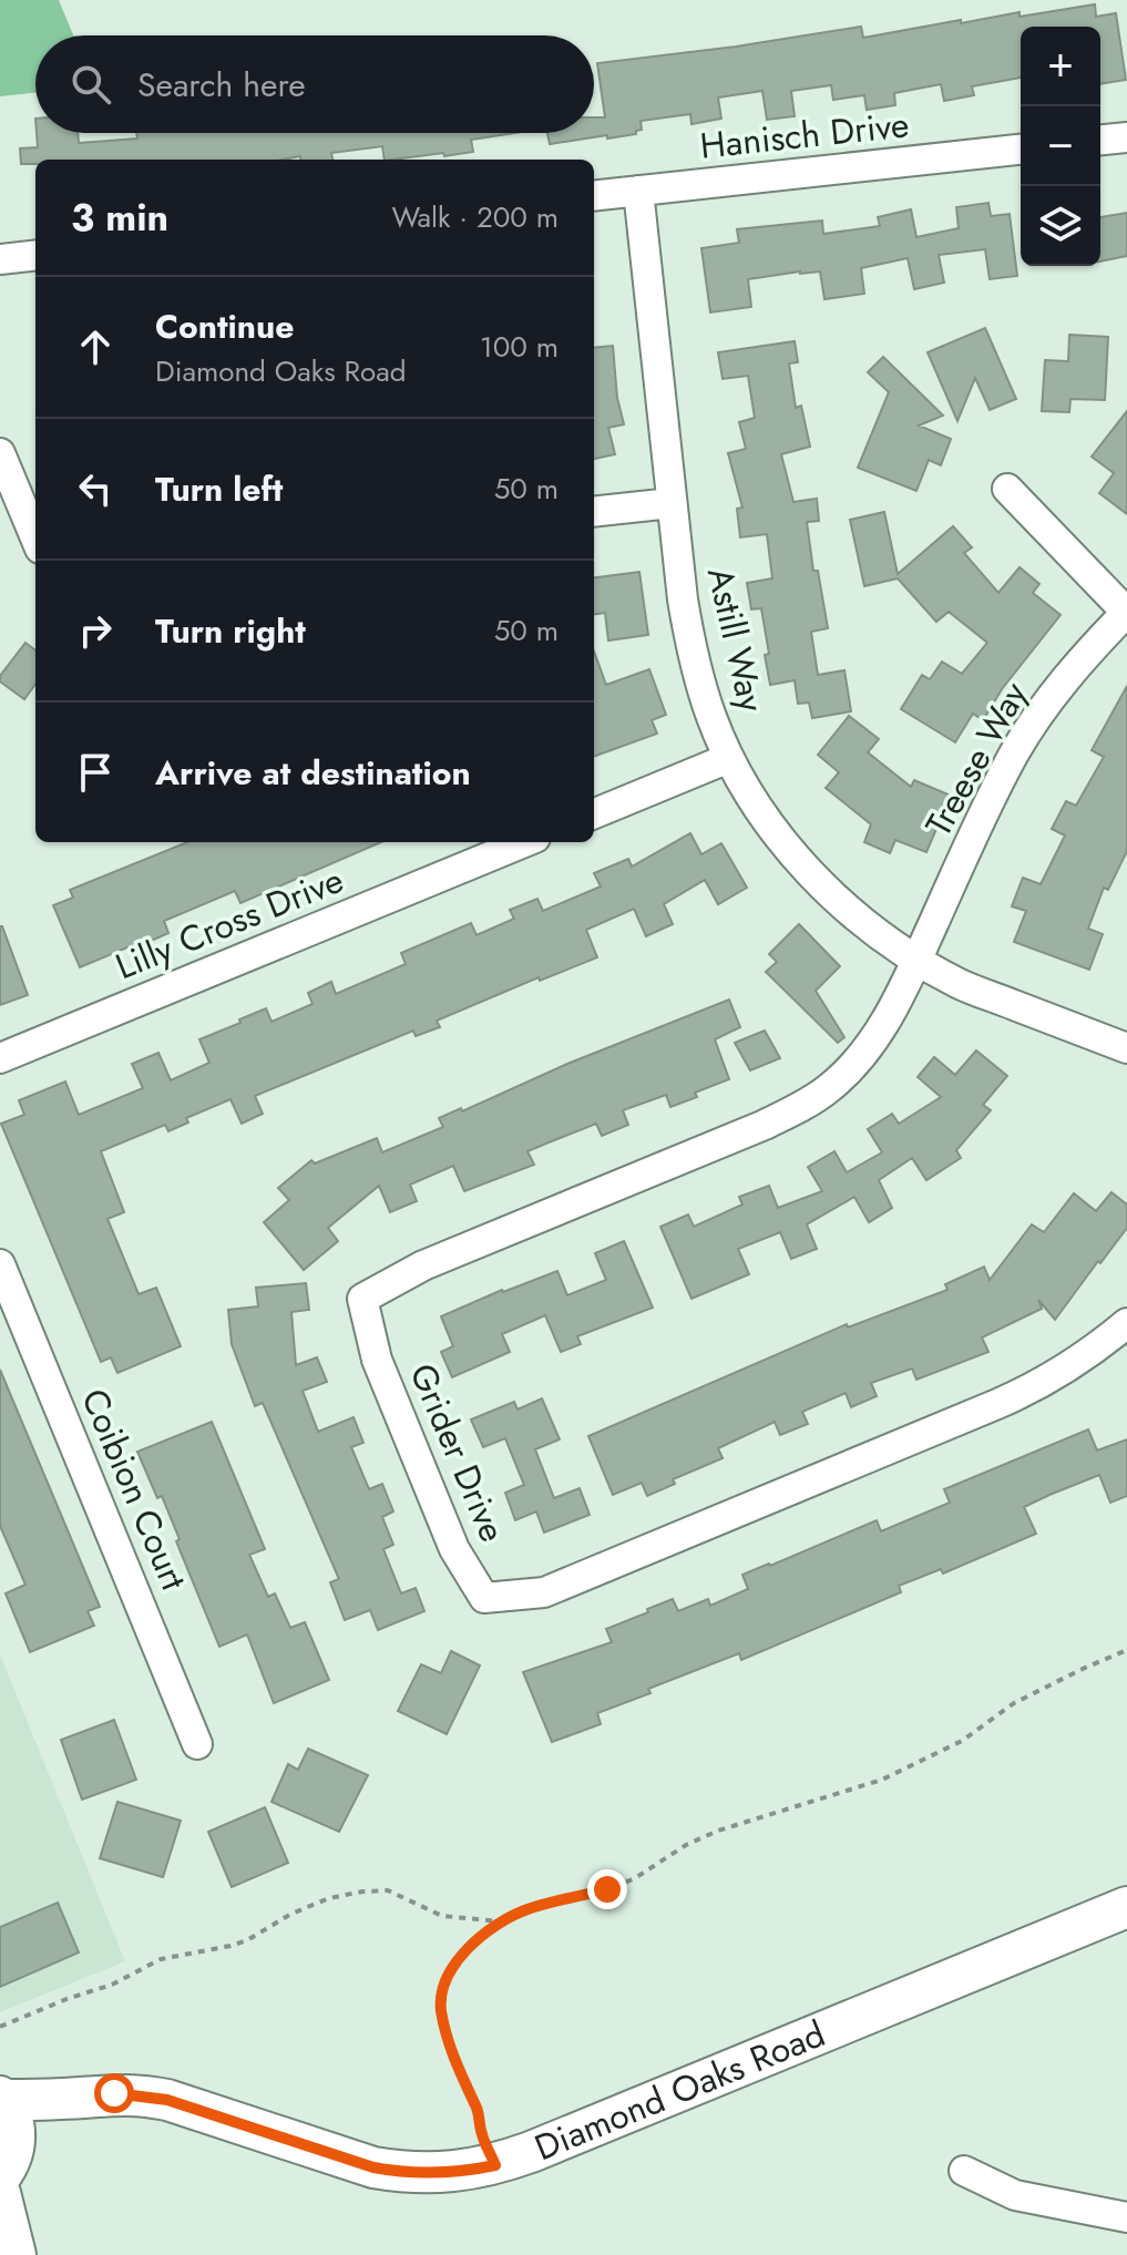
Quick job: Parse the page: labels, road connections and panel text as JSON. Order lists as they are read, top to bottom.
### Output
{
  "streets": {
    "street": [
      "Hanisch Drive",
      "Astill Way",
      "Treese Way",
      "Lilly Cross Drive",
      "Grider Drive",
      "Coibion Court",
      "Diamond Oaks Road"
    ]
  },
  "crossings": [
    ["Hanisch Drive", "Astill Way"],
    ["Astill Way", "Treese Way"],
    ["Astill Way", "Grider Drive"],
    ["Treese Way", "Grider Drive"]
  ],
  "page": {
    "map_buttons": ["+", "−"],
    "search": "Search here",
    "heading": ["3 min", "Walk · 200 m"],
    "list": [
      ["Continue", "Diamond Oaks Road", "100 m"],
      ["Turn left", "50 m"],
      ["Turn right", "50 m"],
      "Arrive at destination"
    ]
  }
}
